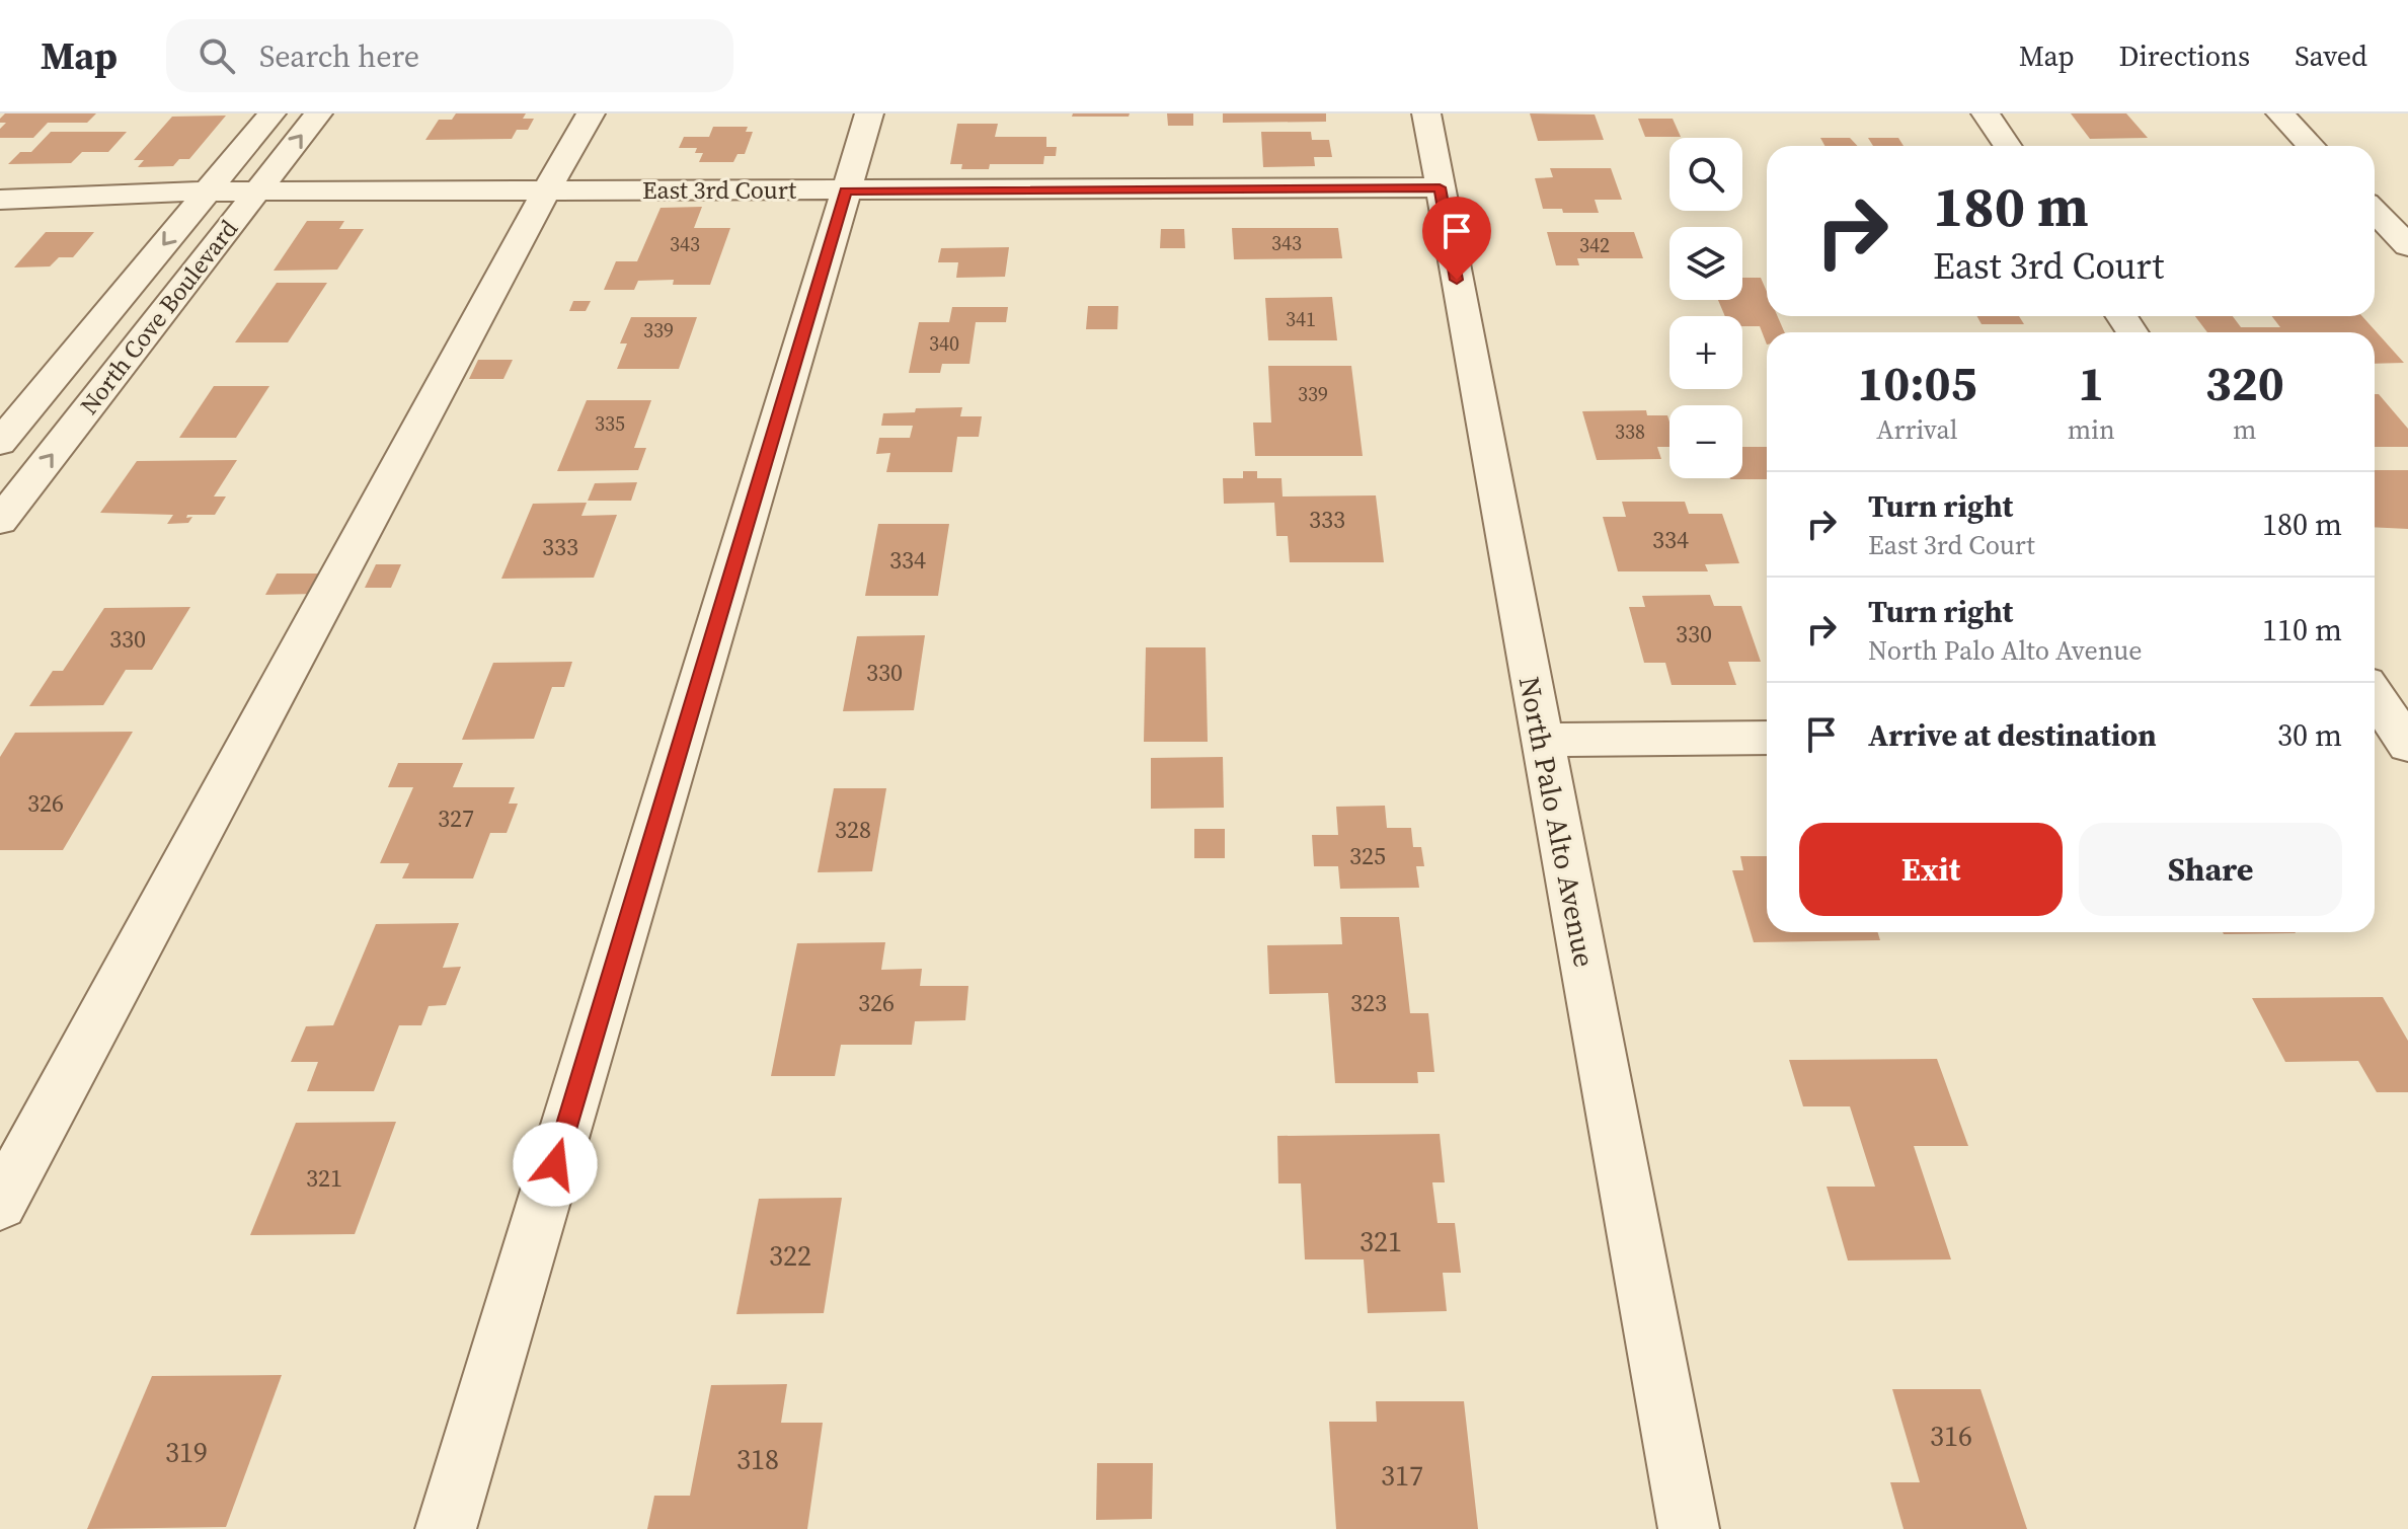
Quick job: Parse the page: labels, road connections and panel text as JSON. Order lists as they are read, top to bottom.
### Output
{
  "streets": {
    "street": ["East 3rd Court", "North Cove Boulevard", "North Palo Alto Avenue"]
  },
  "crossings": [
    ["East 3rd Court", "North Cove Boulevard"],
    ["East 3rd Court", "North Palo Alto Avenue"]
  ],
  "house_numbers": [
    "343",
    "343",
    "342",
    "341",
    "339",
    "340",
    "339",
    "335",
    "338",
    "333",
    "334",
    "333",
    "334",
    "330",
    "330",
    "330",
    "326",
    "327",
    "328",
    "325",
    "326",
    "323",
    "321",
    "321",
    "322",
    "316",
    "319",
    "318",
    "317"
  ],
  "page": {
    "header": "Map",
    "search": "Search here",
    "nav": ["Map", "Directions", "Saved"],
    "map_buttons": ["+", "−"],
    "turn": ["180 m", "East 3rd Court"],
    "eta": [
      "10:05",
      "Arrival",
      "1",
      "min",
      "320",
      "m"
    ],
    "list": [
      {
        "name": "Turn right",
        "note": "East 3rd Court",
        "value": "180 m"
      },
      {
        "name": "Turn right",
        "note": "North Palo Alto Avenue",
        "value": "110 m"
      },
      {
        "name": "Arrive at destination",
        "value": "30 m"
      }
    ],
    "buttons": ["Exit", "Share"]
  }
}
